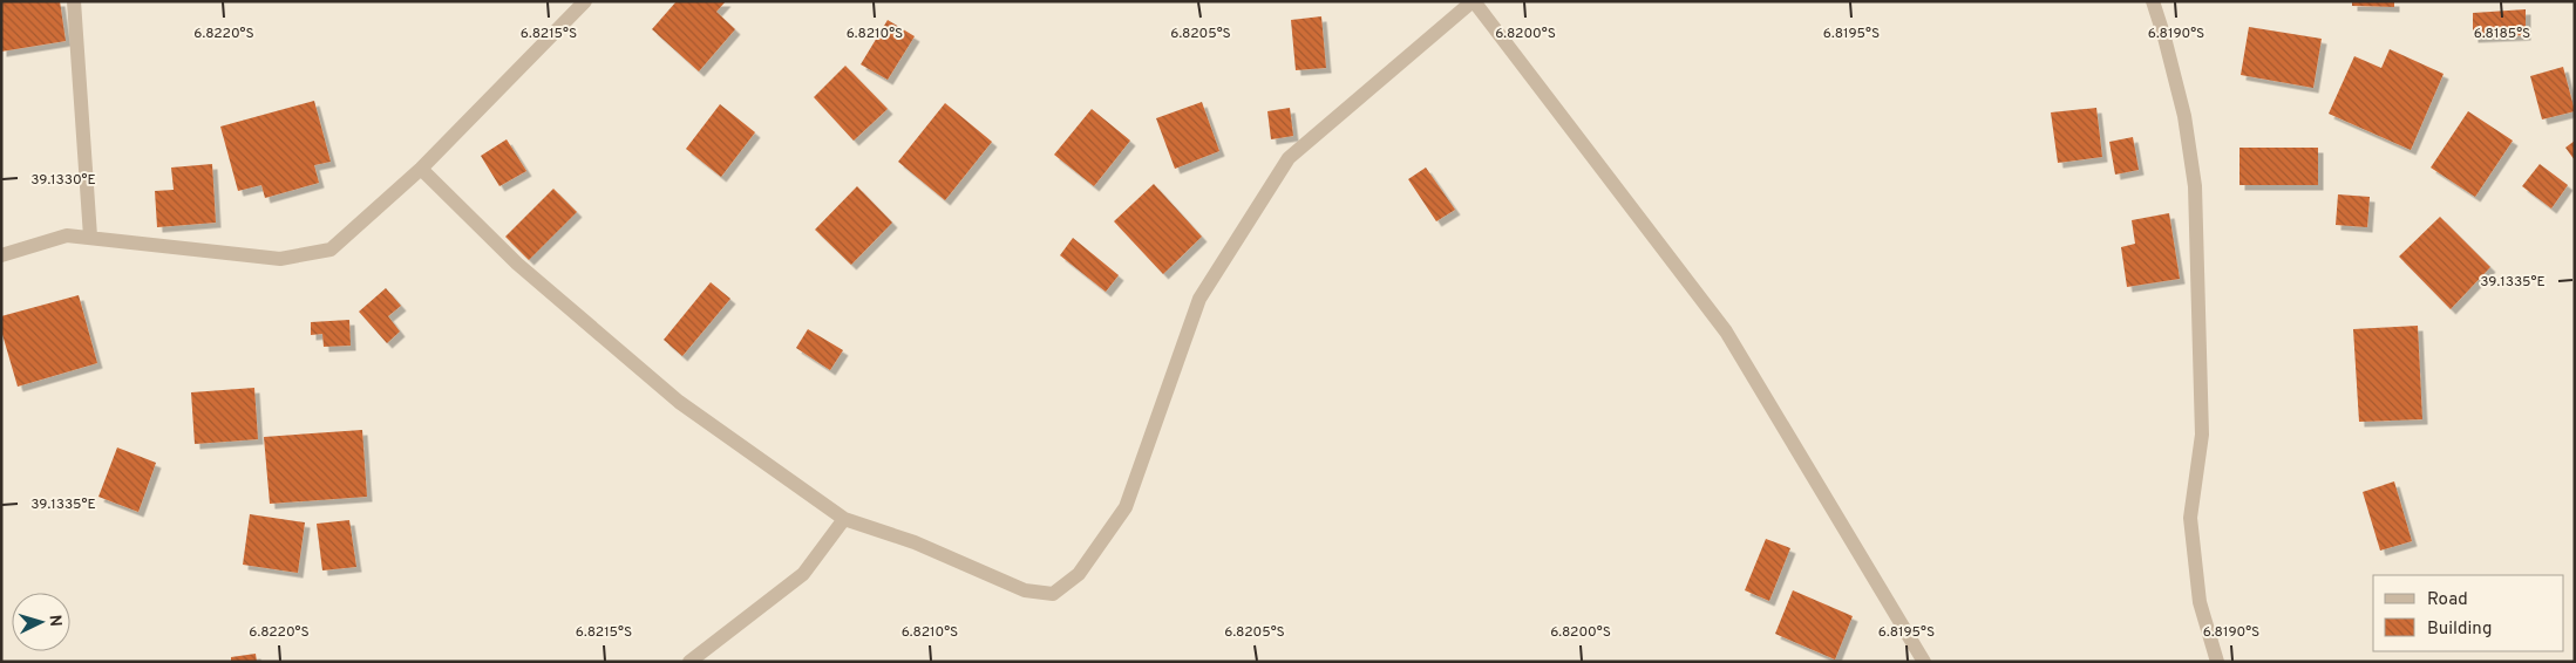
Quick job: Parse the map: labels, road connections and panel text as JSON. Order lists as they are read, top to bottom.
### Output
{
  "legend": ["Road", "Building"],
  "north": "right",
  "coordinates": [
    "6.8220°S",
    "6.8215°S",
    "6.8210°S",
    "6.8205°S",
    "6.8200°S",
    "6.8195°S",
    "6.8190°S",
    "6.8185°S",
    "39.1330°E",
    "39.1335°E"
  ]
}
